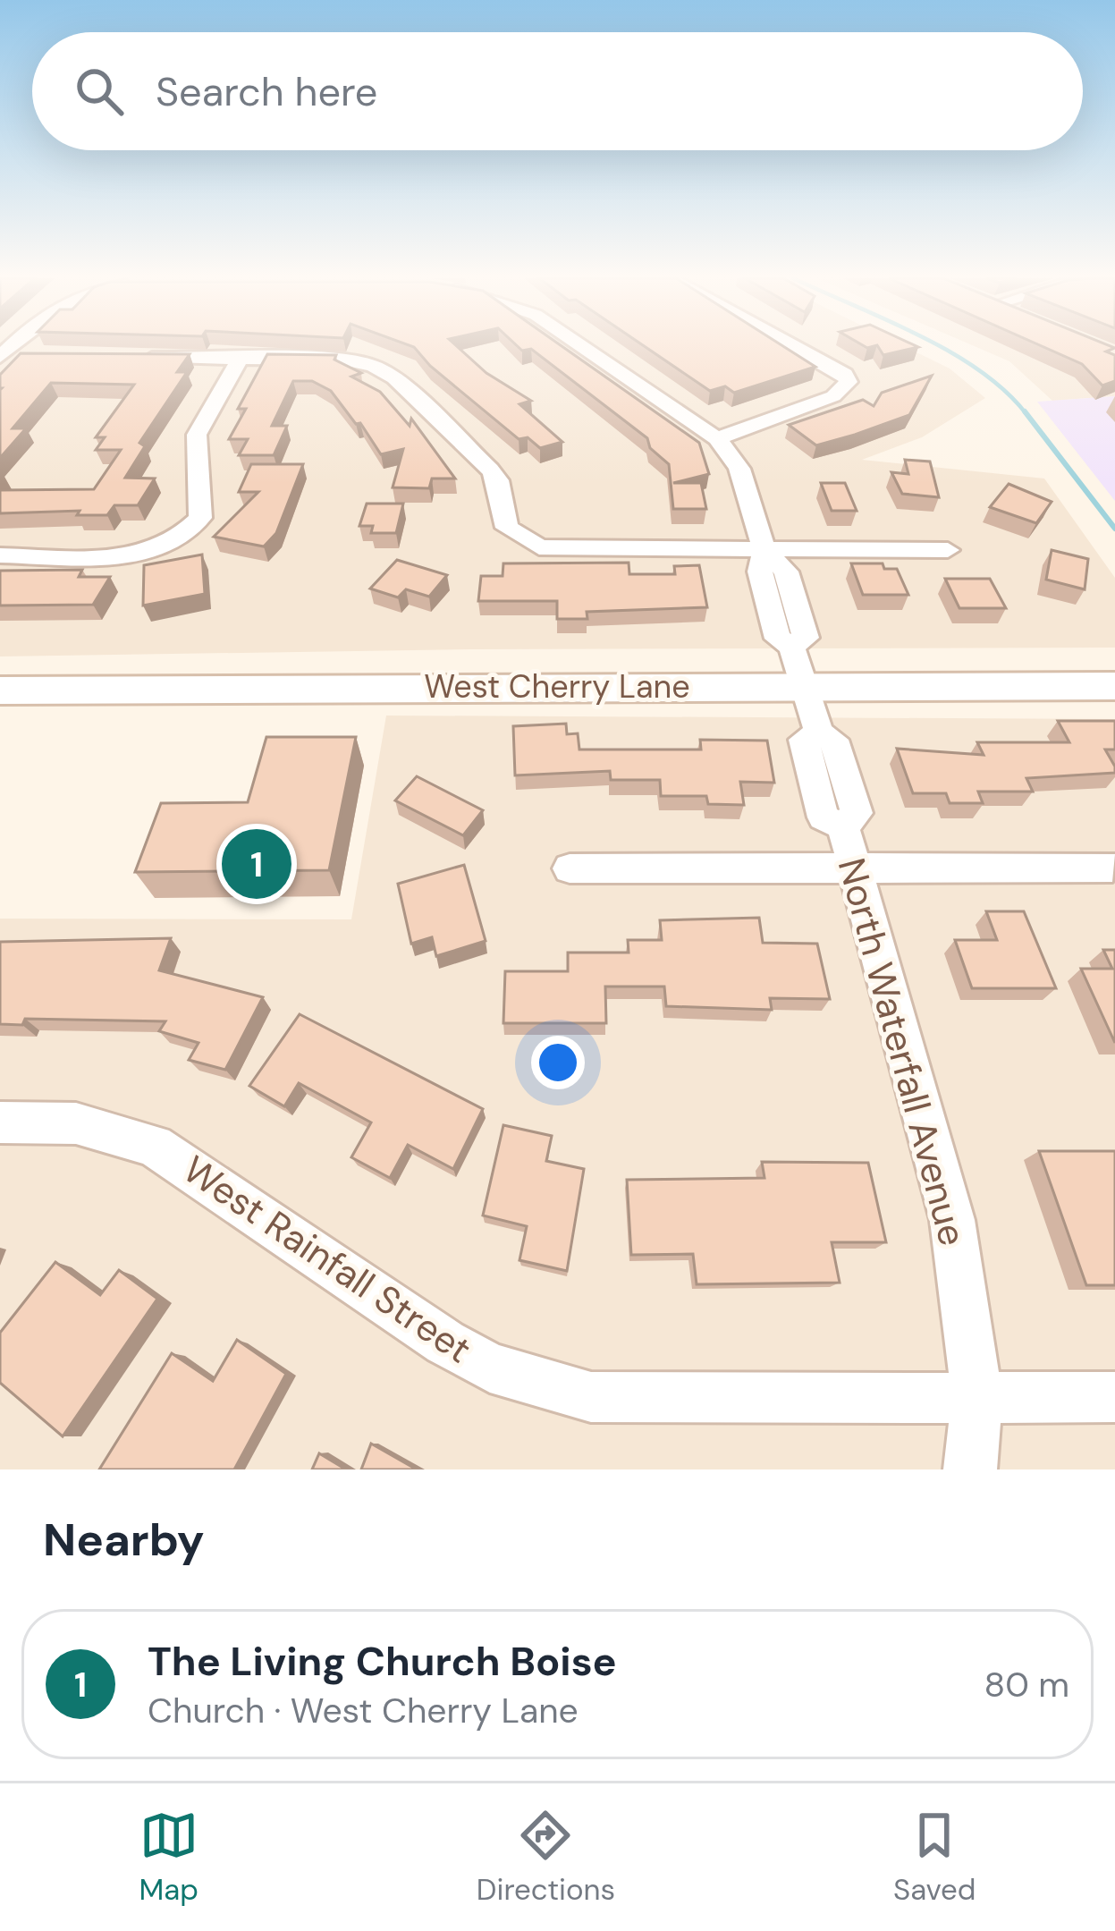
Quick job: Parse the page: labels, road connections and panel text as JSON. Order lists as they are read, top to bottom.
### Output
{
  "streets": {
    "main road": ["West Cherry Lane"],
    "street": ["North Waterfall Avenue", "West Rainfall Street"]
  },
  "crossings": [
    ["West Cherry Lane", "North Waterfall Avenue"],
    ["North Waterfall Avenue", "West Rainfall Street"]
  ],
  "page": {
    "search": "Search here",
    "pins": "1",
    "heading": "Nearby",
    "list": [
      {
        "mark": "1",
        "name": "The Living Church Boise",
        "note": "Church · West Cherry Lane",
        "value": "80 m"
      }
    ],
    "nav": ["Map", "Directions", "Saved"]
  }
}
